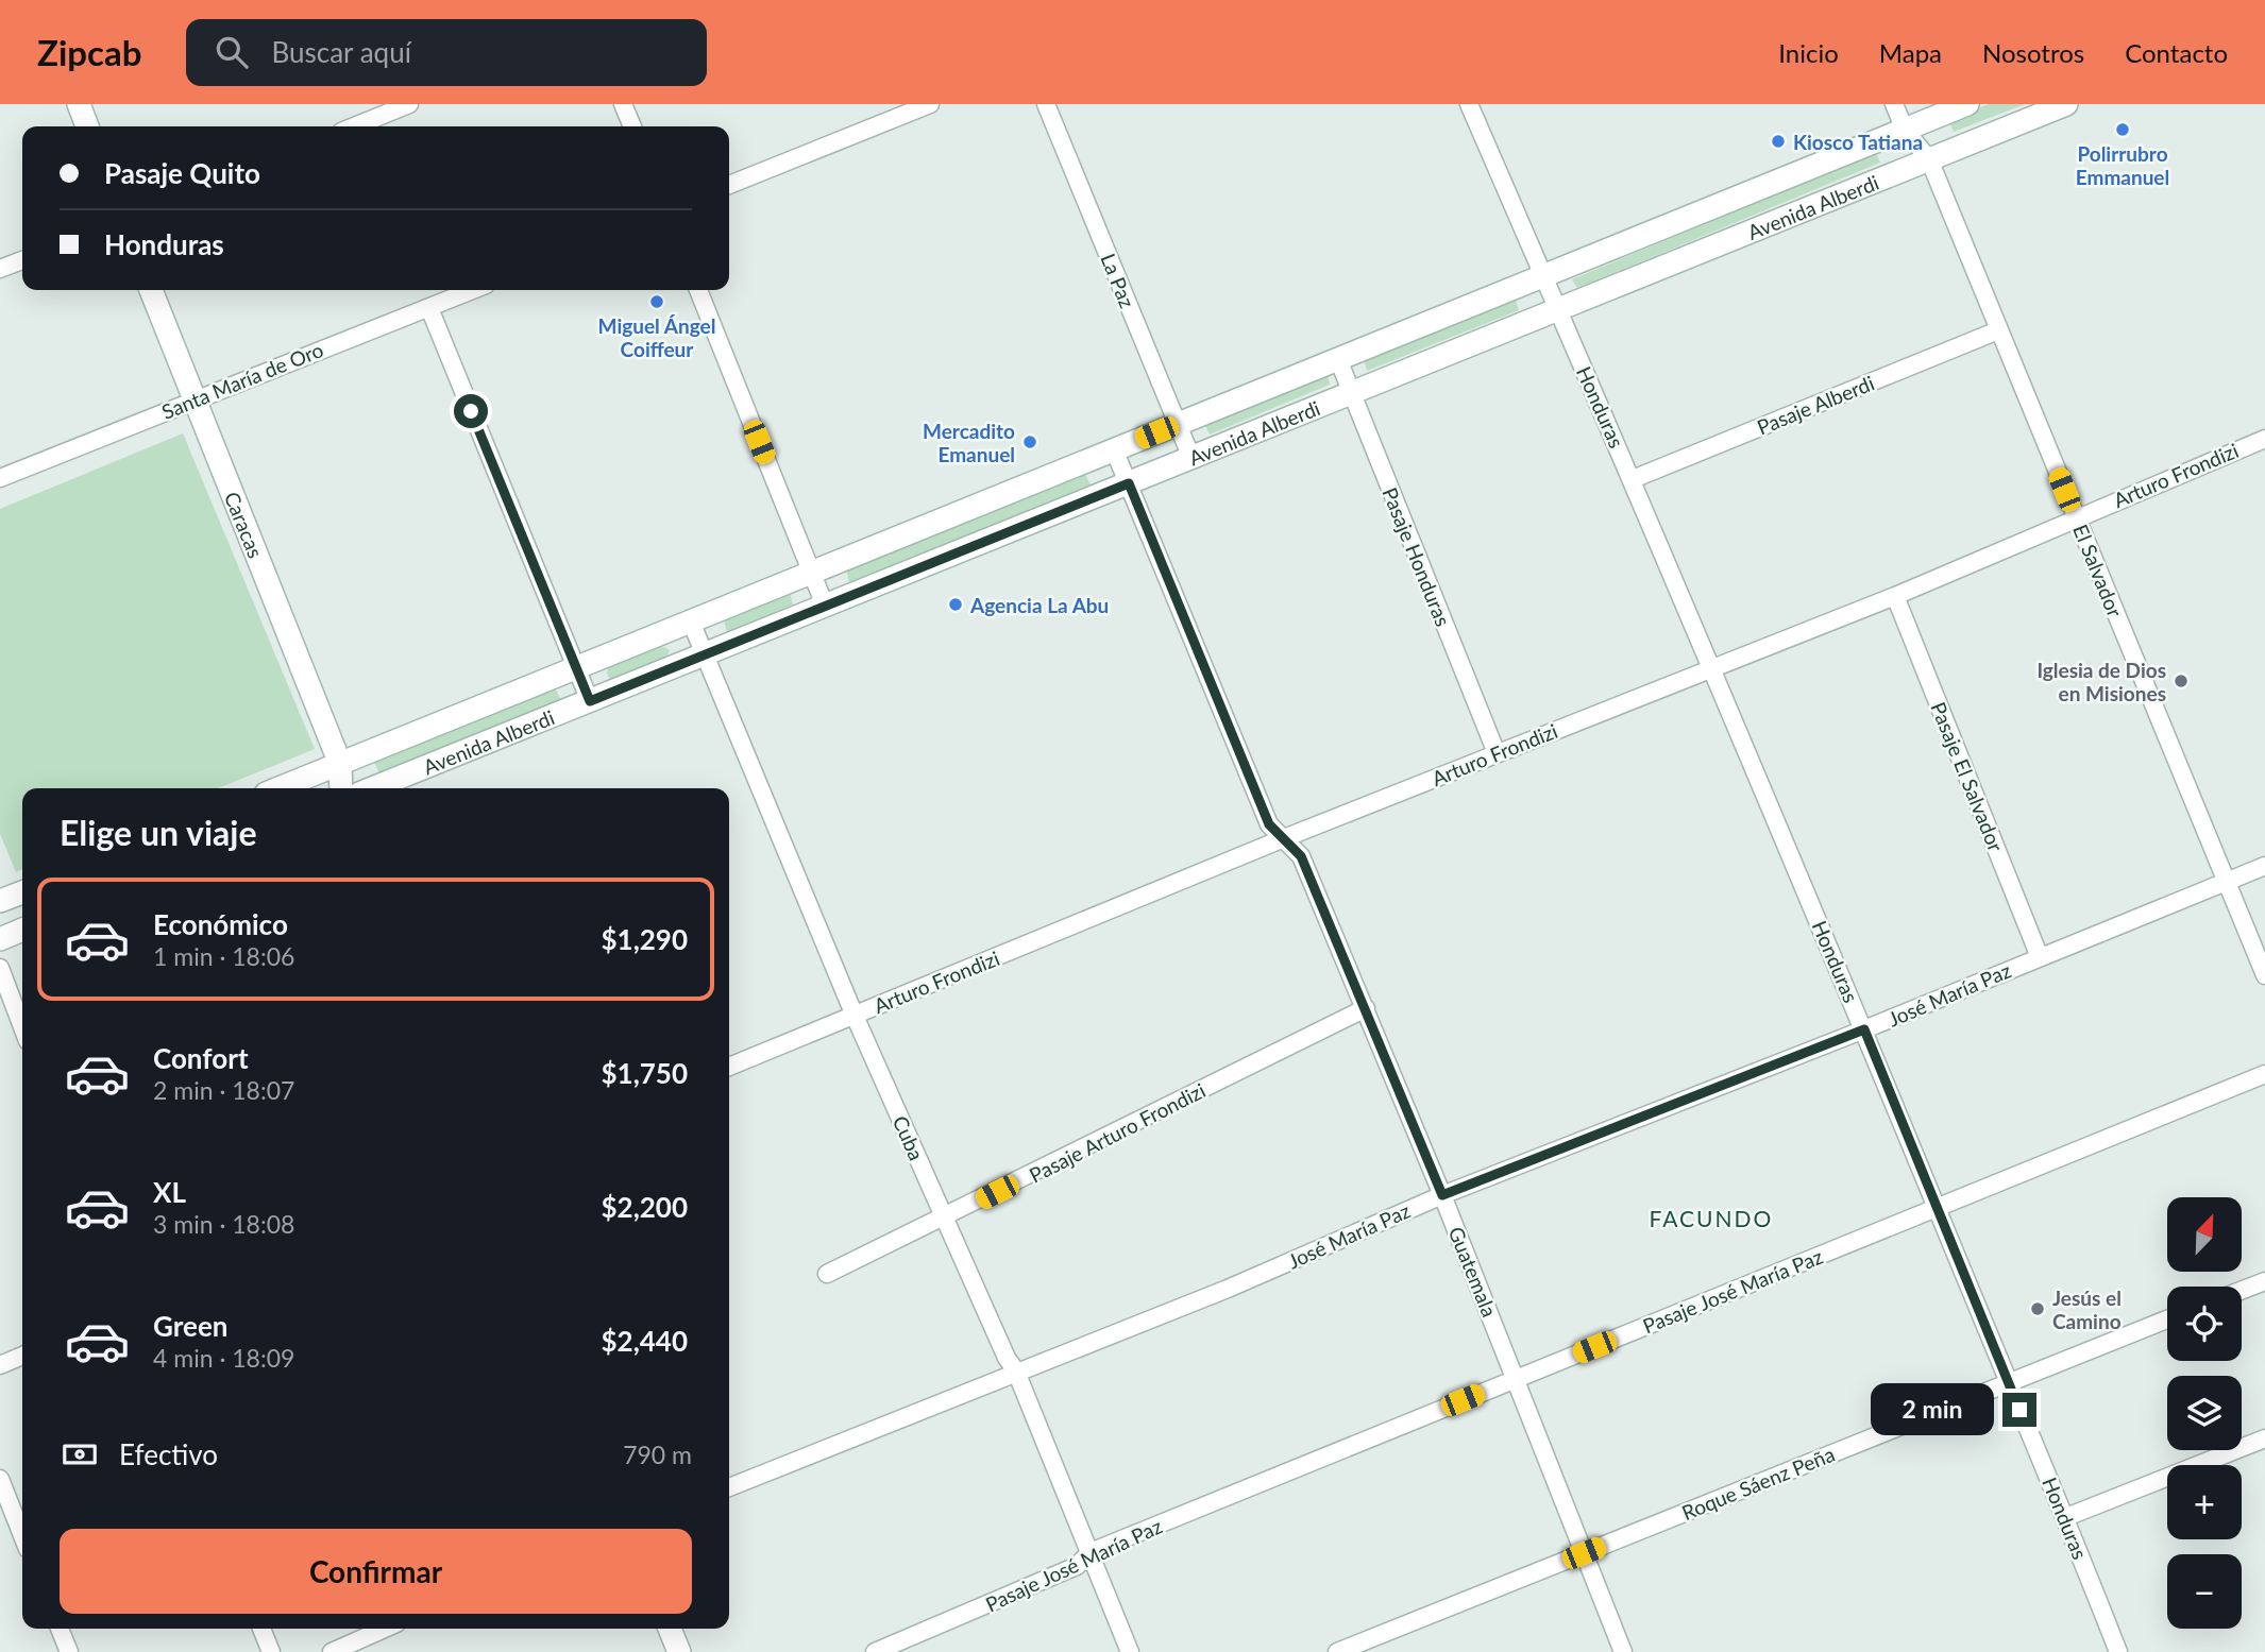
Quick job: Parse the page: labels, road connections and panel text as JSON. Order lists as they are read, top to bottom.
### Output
{
  "streets": {
    "main road": ["Avenida Alberdi", "Caracas"],
    "street": [
      "La Paz",
      "Santa María de Oro",
      "Pasaje Alberdi",
      "Honduras",
      "Arturo Frondizi",
      "Pasaje Honduras",
      "El Salvador",
      "Pasaje El Salvador",
      "José María Paz",
      "Pasaje Arturo Frondizi",
      "Cuba",
      "Guatemala",
      "Pasaje José María Paz",
      "Roque Sáenz Peña"
    ]
  },
  "crossings": [
    ["Avenida Alberdi", "La Paz"],
    ["Avenida Alberdi", "Honduras"],
    ["Avenida Alberdi", "Caracas"],
    ["Avenida Alberdi", "Pasaje Honduras"],
    ["Avenida Alberdi", "El Salvador"],
    ["Avenida Alberdi", "Cuba"],
    ["Avenida Alberdi", "Guatemala"],
    ["Santa María de Oro", "Caracas"],
    ["Pasaje Alberdi", "Honduras"],
    ["Pasaje Alberdi", "El Salvador"],
    ["Honduras", "Arturo Frondizi"],
    ["Honduras", "José María Paz"],
    ["Honduras", "Pasaje José María Paz"],
    ["Honduras", "Roque Sáenz Peña"],
    ["Arturo Frondizi", "Pasaje Honduras"],
    ["Arturo Frondizi", "El Salvador"],
    ["Arturo Frondizi", "Pasaje El Salvador"],
    ["Arturo Frondizi", "Cuba"],
    ["Arturo Frondizi", "Guatemala"],
    ["El Salvador", "José María Paz"],
    ["Pasaje El Salvador", "José María Paz"],
    ["José María Paz", "Cuba"],
    ["José María Paz", "Guatemala"],
    ["Pasaje Arturo Frondizi", "Cuba"],
    ["Pasaje Arturo Frondizi", "Guatemala"],
    ["Cuba", "Pasaje José María Paz"],
    ["Guatemala", "Pasaje José María Paz"],
    ["Guatemala", "Roque Sáenz Peña"]
  ],
  "districts": ["FACUNDO"],
  "places": [
    "Polirrubro Emmanuel",
    "Kiosco Tatiana",
    "Miguel Ángel Coiffeur",
    "Mercadito Emanuel",
    "Agencia La Abu",
    "Iglesia de Dios en Misiones",
    "Jesús el Camino"
  ],
  "north": "top right",
  "page": {
    "header": "Zipcab",
    "search": "Buscar aquí",
    "nav": [
      "Inicio",
      "Mapa",
      "Nosotros",
      "Contacto"
    ],
    "banner": ["Pasaje Quito", "Honduras"],
    "heading": "Elige un viaje",
    "list": [
      {
        "name": "Económico",
        "note": "1 min · 18:06",
        "value": "$1,290"
      },
      {
        "name": "Confort",
        "note": "2 min · 18:07",
        "value": "$1,750"
      },
      {
        "name": "XL",
        "note": "3 min · 18:08",
        "value": "$2,200"
      },
      {
        "name": "Green",
        "note": "4 min · 18:09",
        "value": "$2,440"
      }
    ],
    "map_buttons": ["+", "−"],
    "bubble": "2 min",
    "pay": ["Efectivo", "790 m"],
    "buttons": "Confirmar"
  }
}
